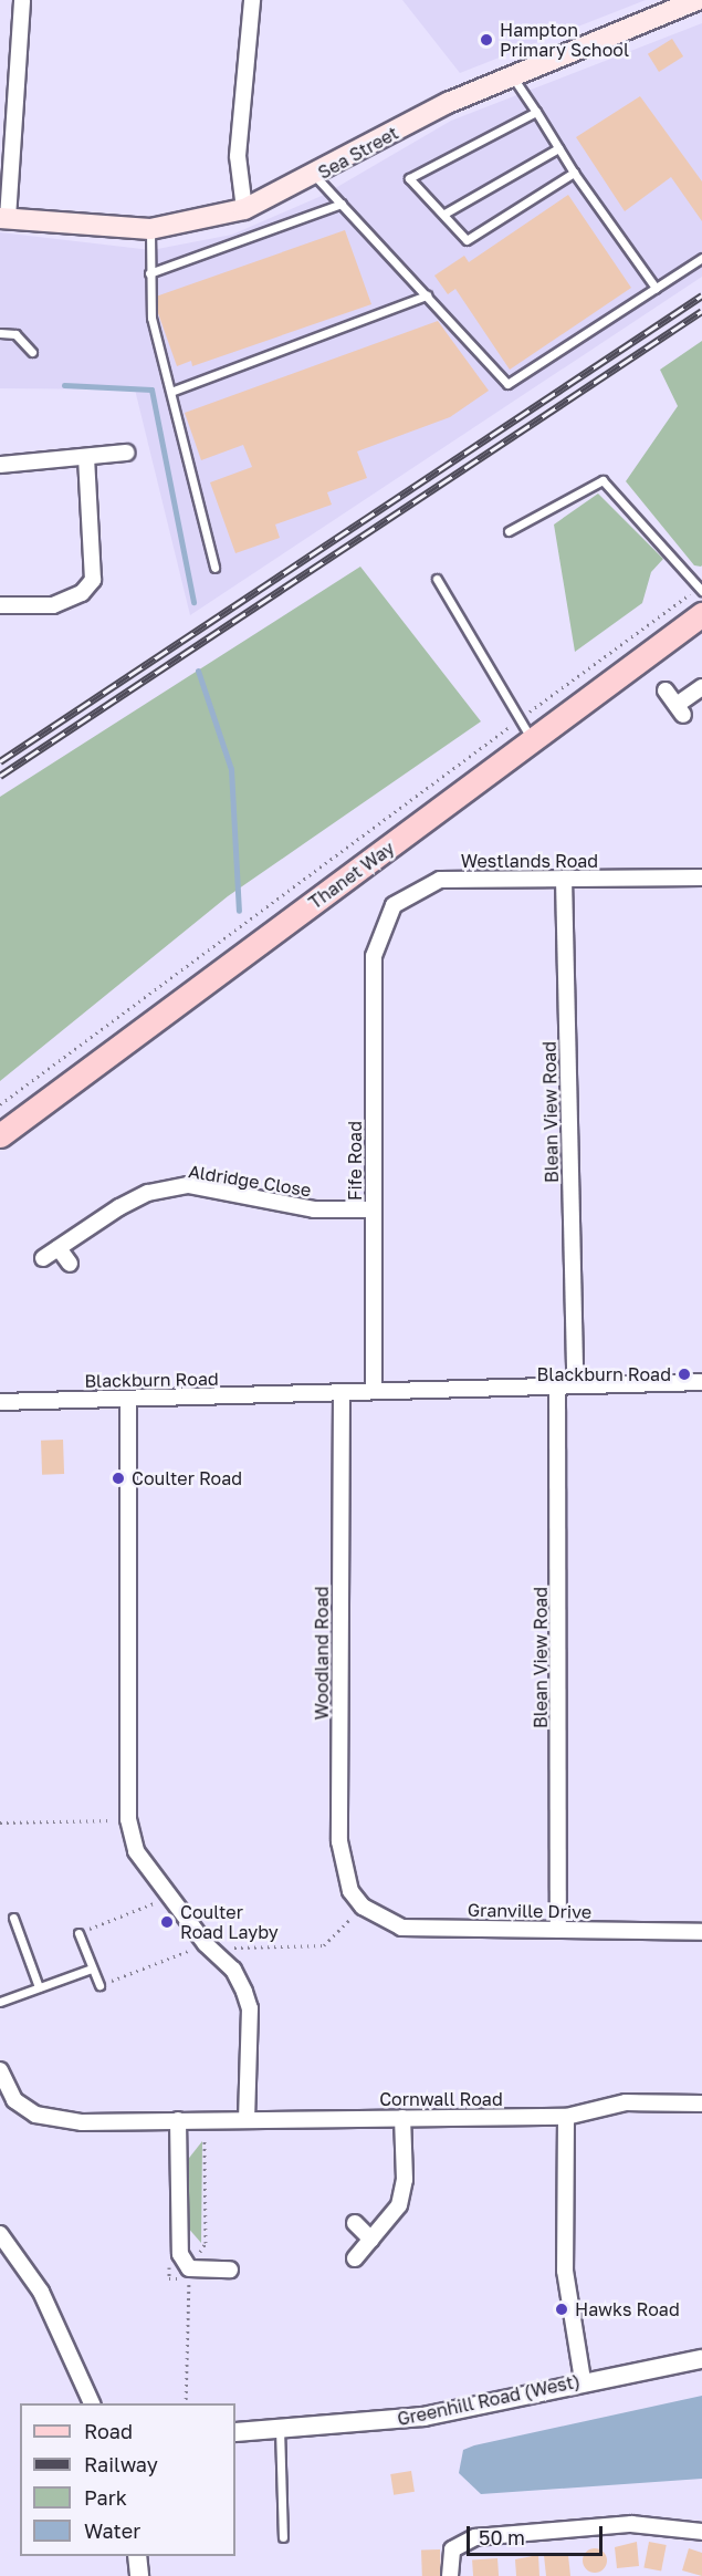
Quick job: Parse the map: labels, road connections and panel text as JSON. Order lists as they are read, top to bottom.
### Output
{
  "streets": {
    "main road": ["Sea Street", "Thanet Way"],
    "street": [
      "Westlands Road",
      "Blean View Road",
      "Fife Road",
      "Aldridge Close",
      "Blackburn Road",
      "Woodland Road",
      "Granville Drive",
      "Cornwall Road",
      "Greenhill Road (West)"
    ]
  },
  "crossings": [
    ["Westlands Road", "Blean View Road"],
    ["Westlands Road", "Fife Road"],
    ["Blean View Road", "Blackburn Road"],
    ["Blean View Road", "Granville Drive"],
    ["Fife Road", "Aldridge Close"],
    ["Fife Road", "Blackburn Road"],
    ["Blackburn Road", "Woodland Road"],
    ["Woodland Road", "Granville Drive"]
  ],
  "places": [
    "Hampton Primary School",
    "Blackburn Road",
    "Coulter Road",
    "Coulter Road Layby",
    "Hawks Road"
  ],
  "legend": [
    "Road",
    "Railway",
    "Park",
    "Water"
  ],
  "scale_bar": "50 m"
}
